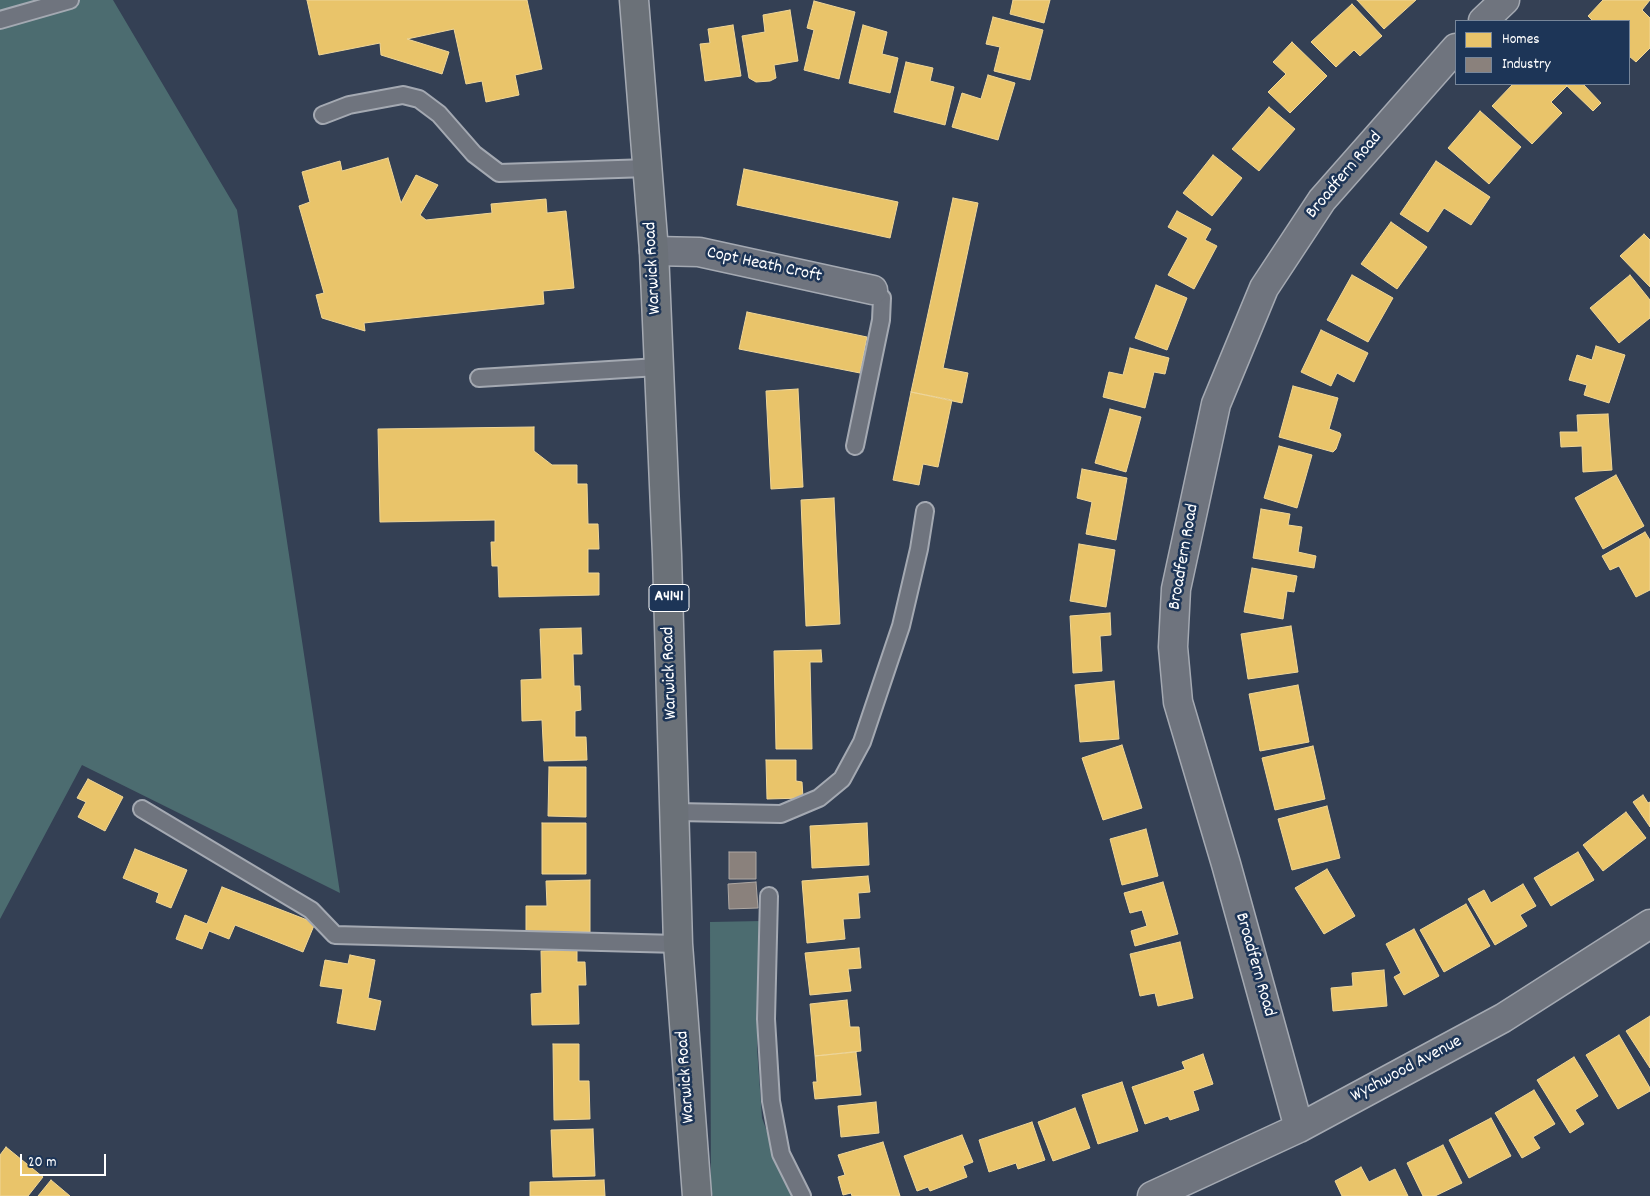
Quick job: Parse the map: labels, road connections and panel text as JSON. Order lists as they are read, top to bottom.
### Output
{
  "streets": {
    "main road": ["Warwick Road", "A4141"],
    "street": ["Broadfern Road", "Copt Heath Croft", "Wychwood Avenue"]
  },
  "crossings": [
    ["Broadfern Road", "Wychwood Avenue"],
    ["Copt Heath Croft", "Warwick Road"]
  ],
  "legend": ["Homes", "Industry"],
  "scale_bar": "20 m"
}
